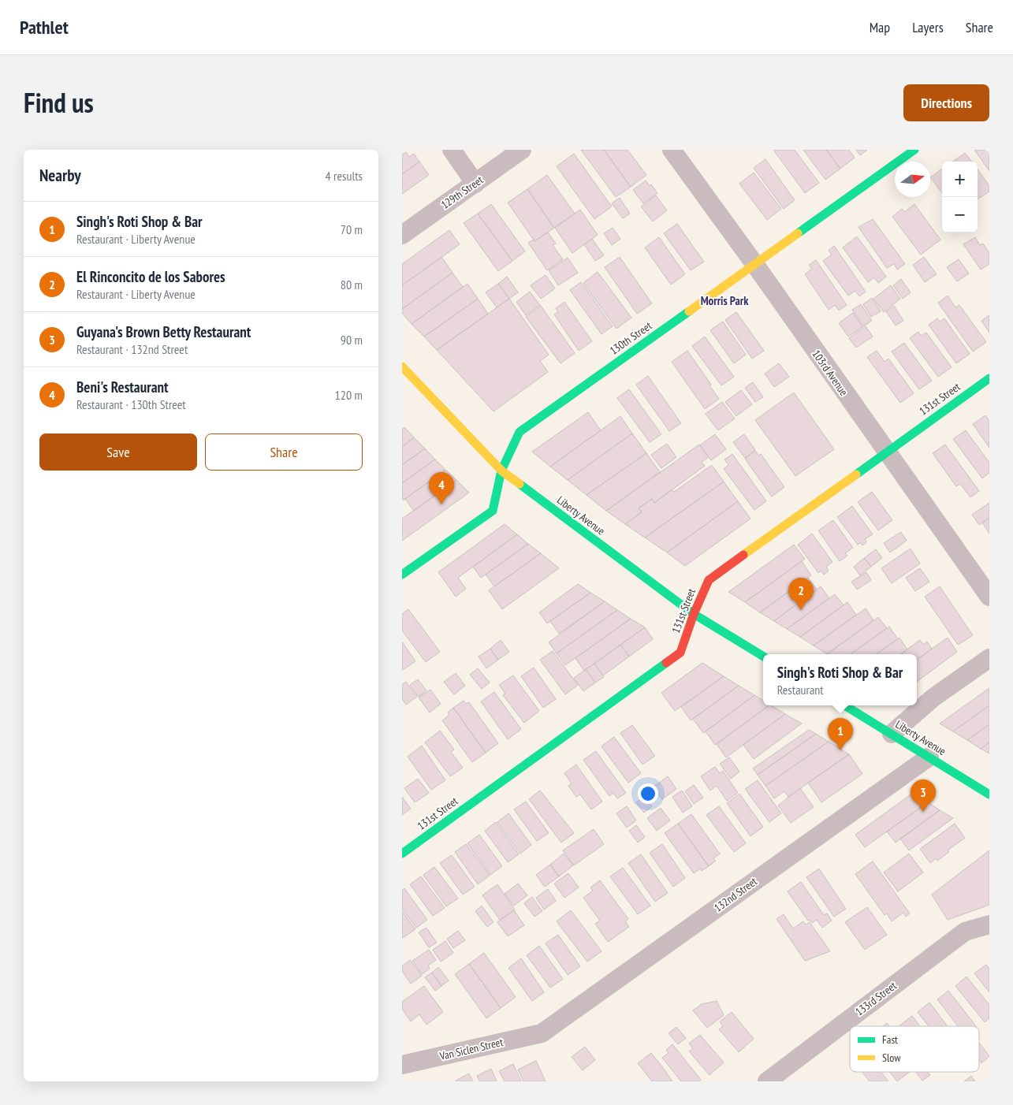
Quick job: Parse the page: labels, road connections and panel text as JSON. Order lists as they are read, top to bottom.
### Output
{
  "streets": {
    "street": [
      "129th Street",
      "130th Street",
      "103rd Avenue",
      "131st Street",
      "Liberty Avenue",
      "132nd Street",
      "133rd Street",
      "Van Siclen Street"
    ]
  },
  "crossings": [
    ["130th Street", "103rd Avenue"],
    ["130th Street", "Liberty Avenue"],
    ["103rd Avenue", "131st Street"],
    ["131st Street", "Liberty Avenue"],
    ["Liberty Avenue", "132nd Street"],
    ["132nd Street", "Van Siclen Street"]
  ],
  "districts": ["Morris Park"],
  "legend": ["Fast", "Slow"],
  "north": "right",
  "page": {
    "header": "Pathlet",
    "nav": ["Map", "Layers", "Share"],
    "title": "Find us",
    "buttons": [
      "Directions",
      ["Save", "Share"]
    ],
    "heading": ["Nearby", "4 results"],
    "map_buttons": ["+", "−"],
    "list": [
      {
        "mark": "1",
        "name": "Singh's Roti Shop & Bar",
        "note": "Restaurant · Liberty Avenue",
        "value": "70 m"
      },
      {
        "mark": "2",
        "name": "El Rinconcito de los Sabores",
        "note": "Restaurant · Liberty Avenue",
        "value": "80 m"
      },
      {
        "mark": "3",
        "name": "Guyana's Brown Betty Restaurant",
        "note": "Restaurant · 132nd Street",
        "value": "90 m"
      },
      {
        "mark": "4",
        "name": "Beni's Restaurant",
        "note": "Restaurant · 130th Street",
        "value": "120 m"
      }
    ],
    "pins": [
      "4",
      "2",
      "1",
      "3"
    ],
    "popup": ["Singh's Roti Shop & Bar", "Restaurant"]
  }
}
